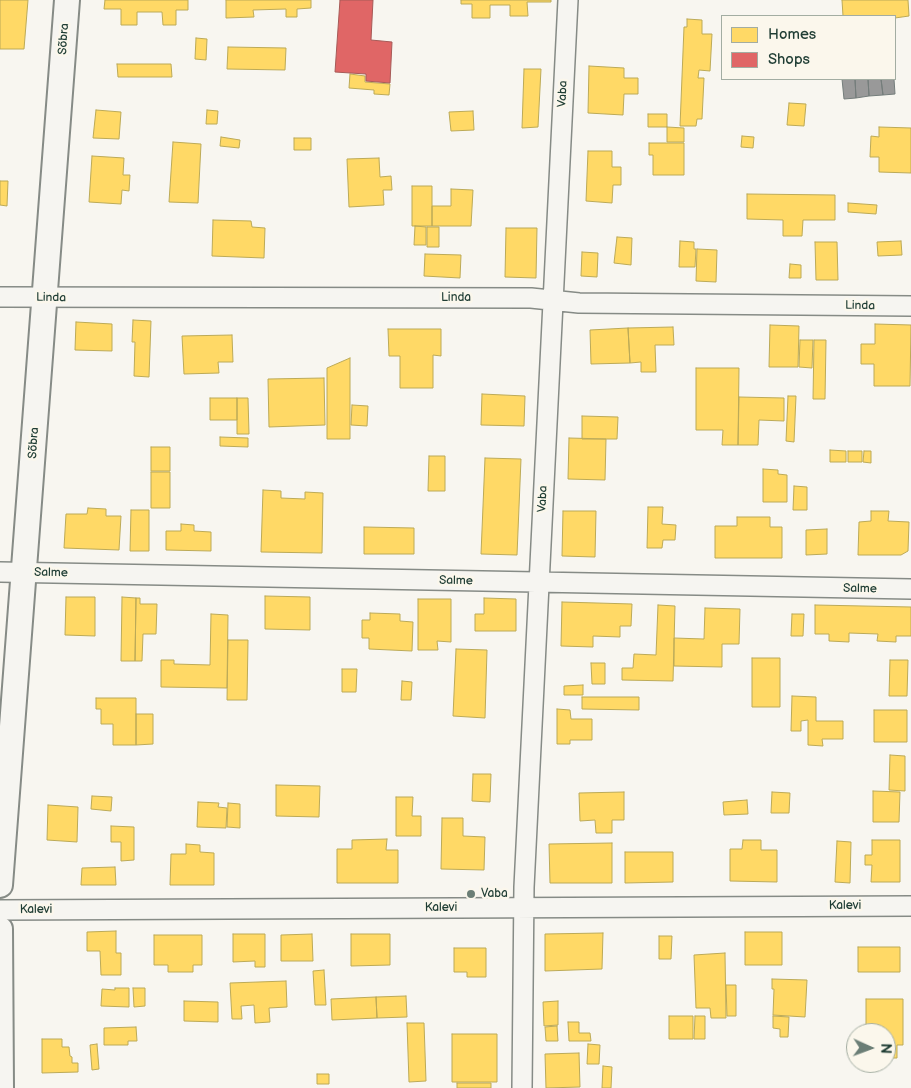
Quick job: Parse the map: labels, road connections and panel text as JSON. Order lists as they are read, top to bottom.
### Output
{
  "streets": {
    "street": [
      "Sõbra",
      "Vaba",
      "Linda",
      "Salme",
      "Kalevi"
    ]
  },
  "crossings": [
    ["Sõbra", "Linda"],
    ["Sõbra", "Salme"],
    ["Vaba", "Linda"],
    ["Vaba", "Salme"],
    ["Vaba", "Kalevi"]
  ],
  "places": ["Vaba"],
  "legend": ["Homes", "Shops"],
  "north": "right"
}
